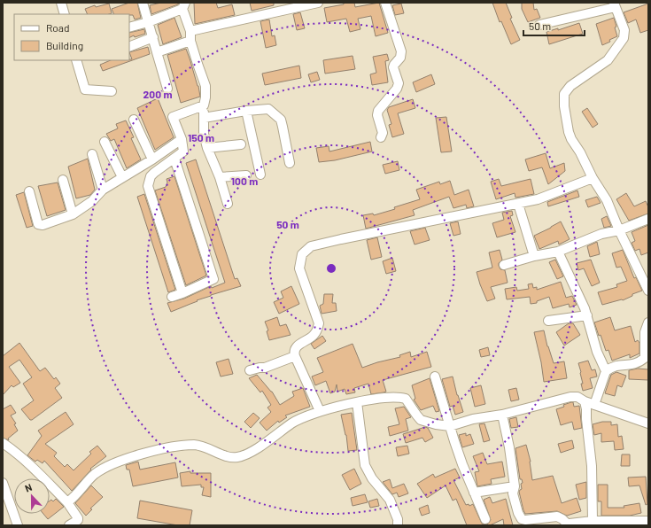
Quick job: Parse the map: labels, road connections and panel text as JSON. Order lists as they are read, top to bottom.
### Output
{
  "legend": ["Road", "Building"],
  "scale_bar": "50 m",
  "north": "top",
  "rings": [
    "200 m",
    "150 m",
    "100 m",
    "50 m"
  ]
}
